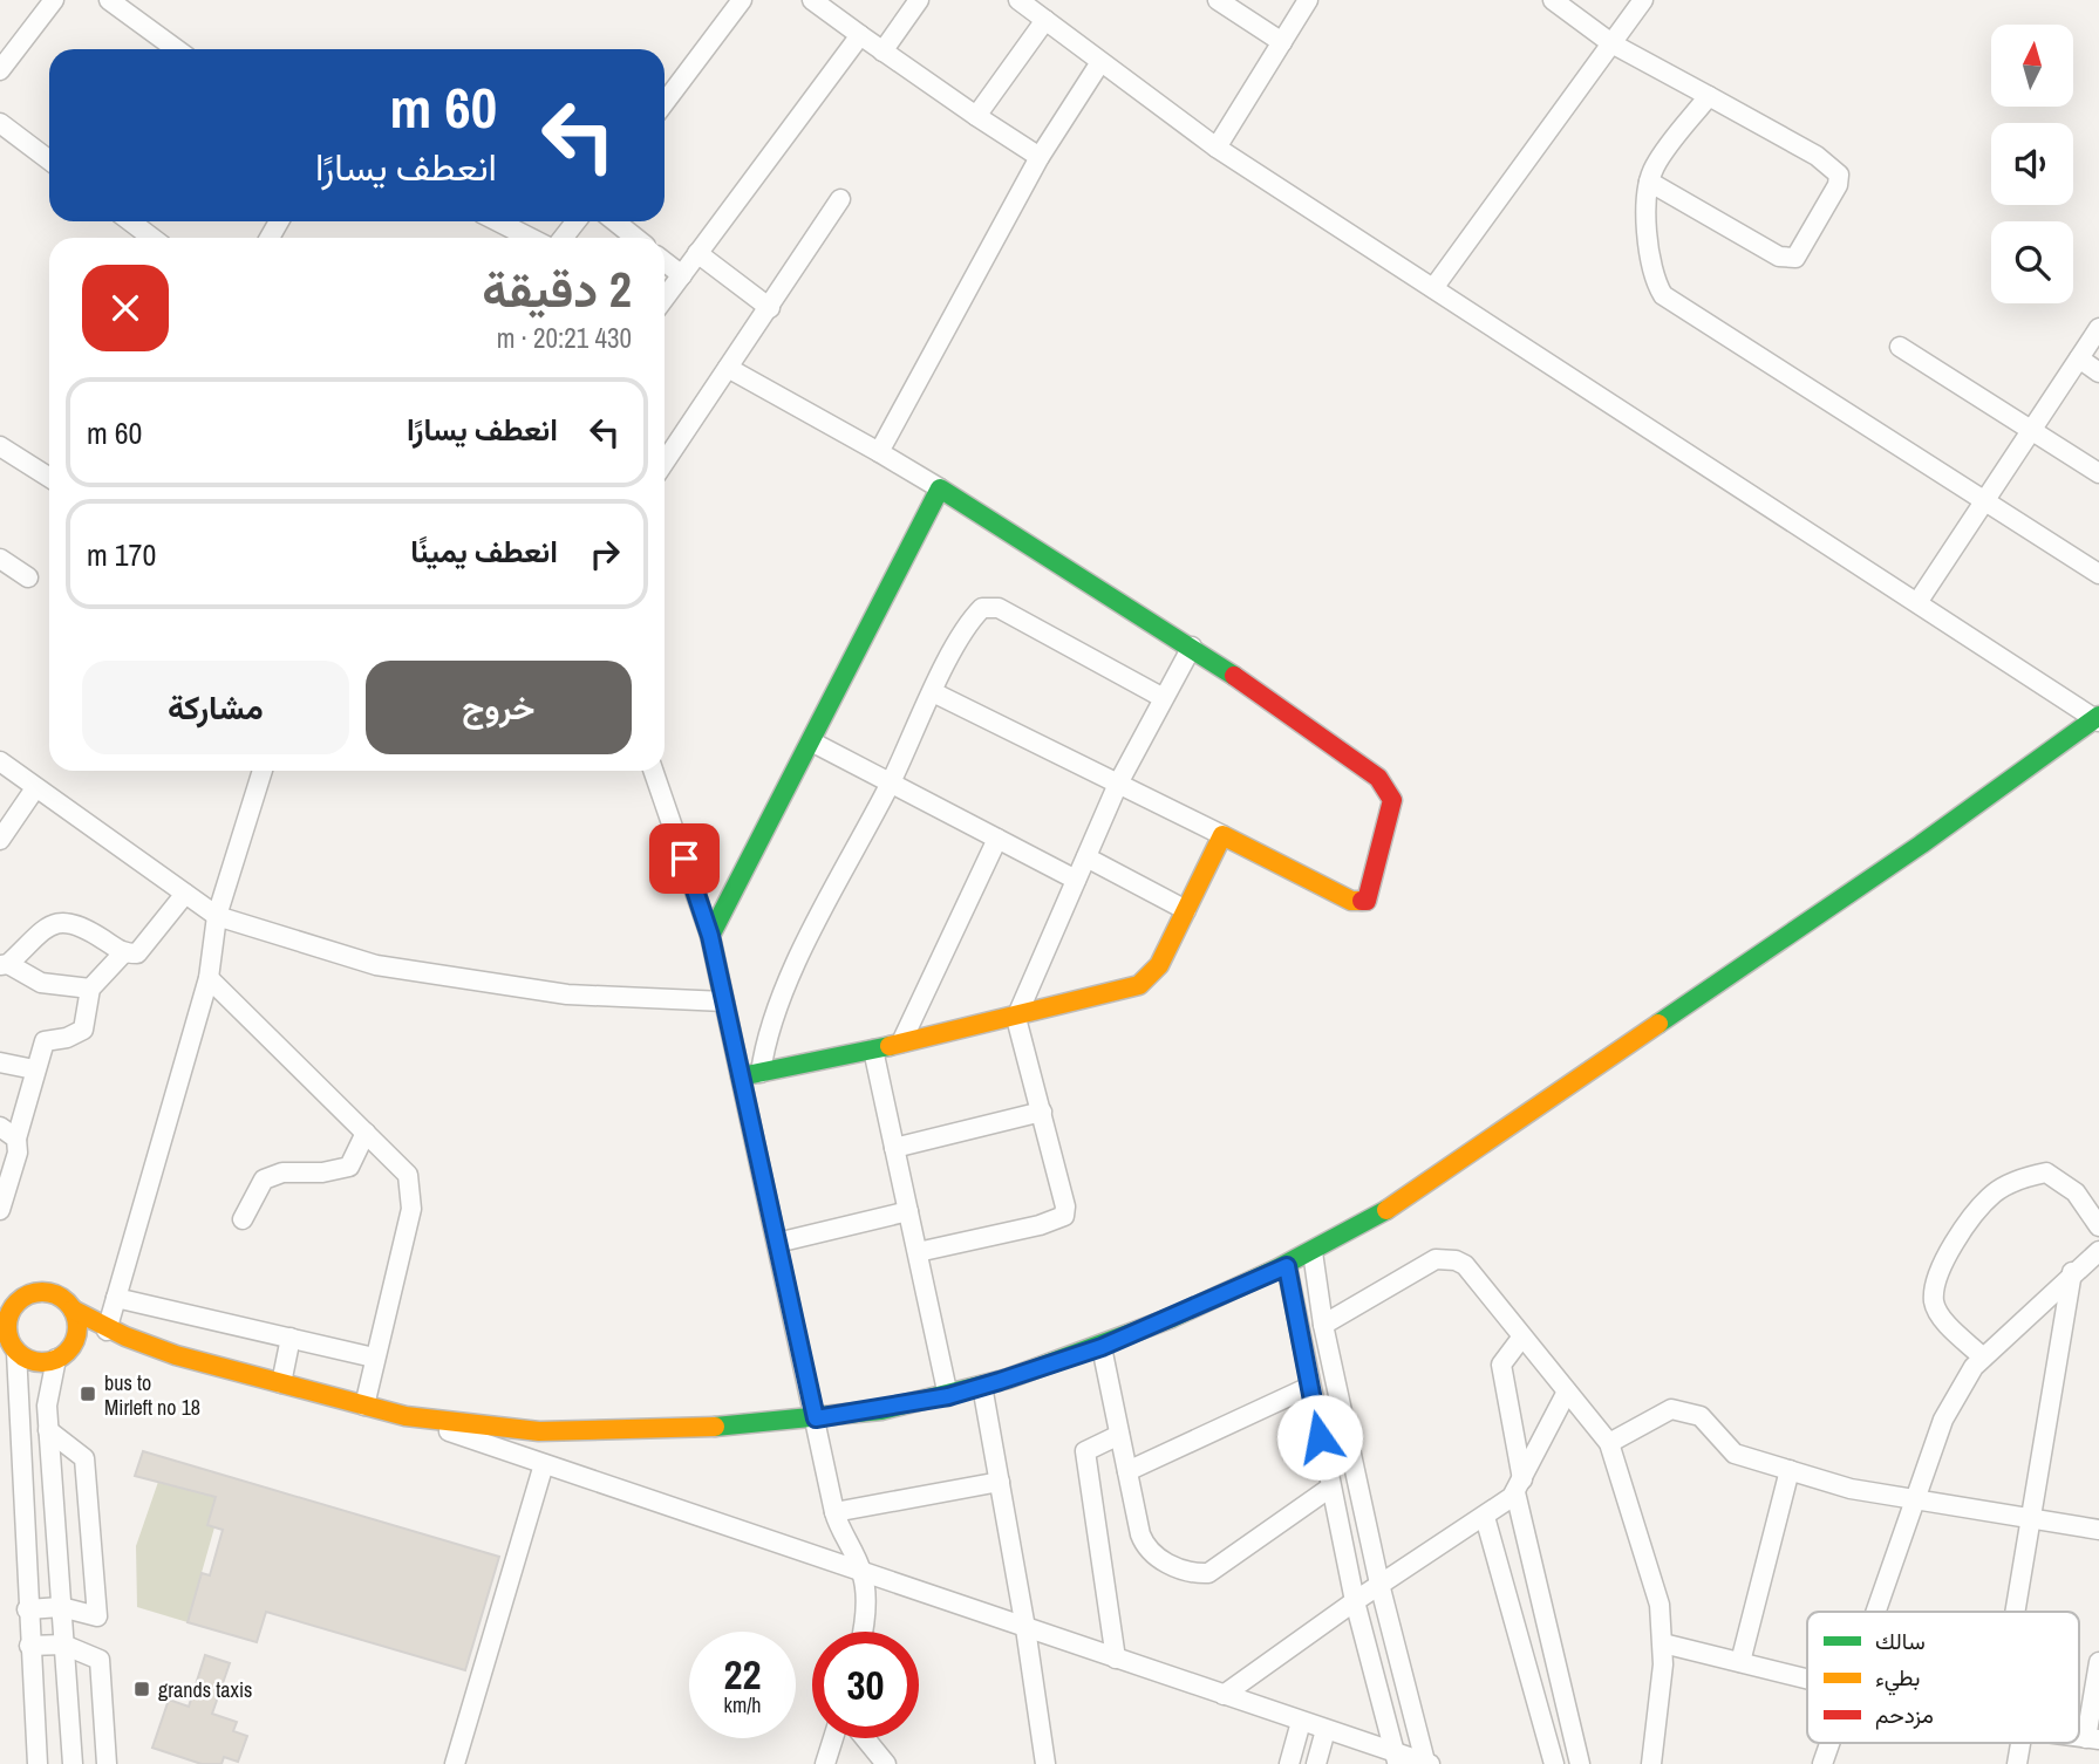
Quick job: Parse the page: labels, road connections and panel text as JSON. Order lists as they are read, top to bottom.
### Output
{
  "places": {
    "transit": ["bus to Mirleft no 18", "grands taxis"]
  },
  "legend": ["سالك", "بطيء", "مزدحم"],
  "north": "top",
  "page": {
    "turn": ["60 m", "انعطف يسارًا"],
    "heading": ["2 دقيقة", "430 m · 20:21"],
    "list": [
      {
        "name": "انعطف يسارًا",
        "value": "60 m"
      },
      {
        "name": "انعطف يمينًا",
        "value": "170 m"
      }
    ],
    "buttons": ["خروج", "مشاركة"],
    "speed": "22 km/h",
    "limit": "30"
  }
}
